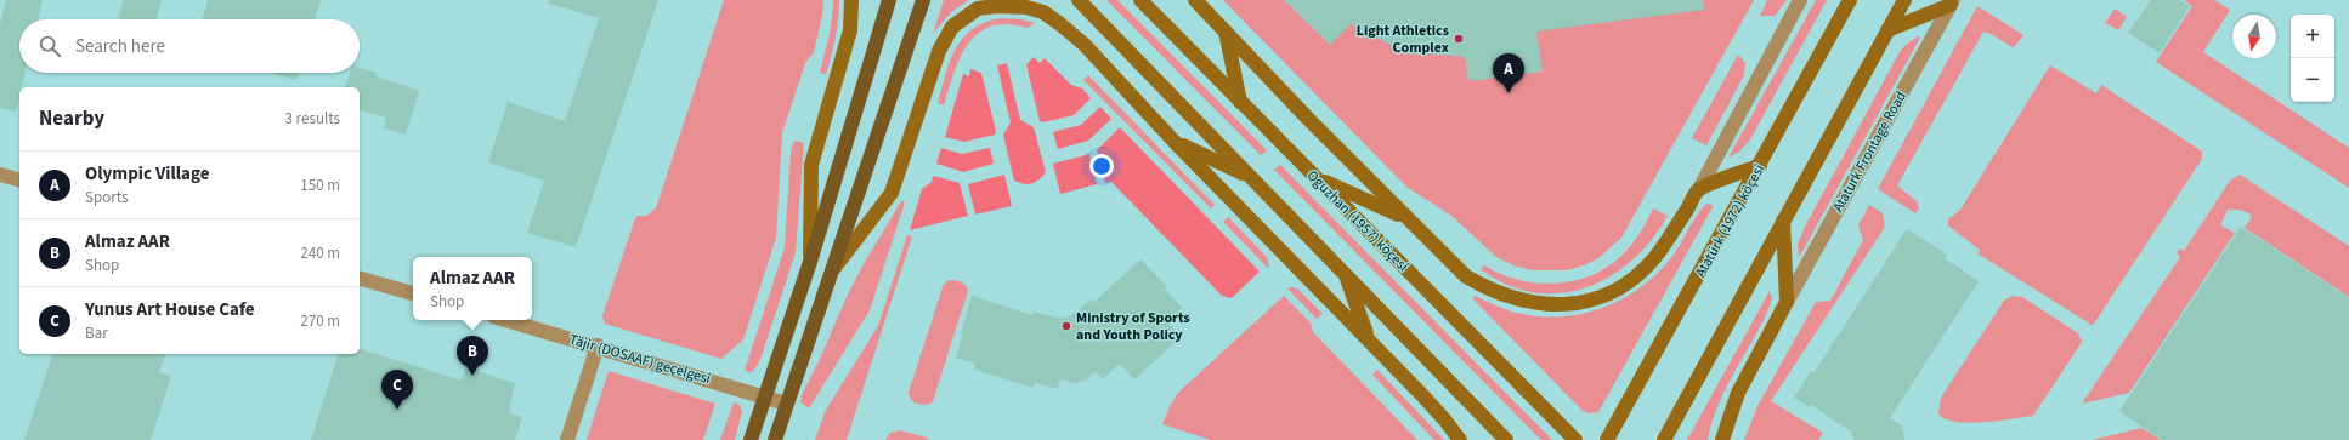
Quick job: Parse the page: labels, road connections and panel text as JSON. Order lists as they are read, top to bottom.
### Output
{
  "streets": {
    "main road": ["Oguzhan (1957) köçesi", "Atatürk (1972) köçesi"],
    "street": ["Ataturk Frontage Road", "Täjir (DOSAAF) geçelgesi"]
  },
  "places": ["Light Athletics Complex", "Ministry of Sports and Youth Policy"],
  "north": "bottom",
  "page": {
    "map_buttons": ["+", "−"],
    "search": "Search here",
    "pins": ["A", "B", "C"],
    "heading": ["Nearby", "3 results"],
    "list": [
      {
        "mark": "A",
        "name": "Olympic Village",
        "note": "Sports",
        "value": "150 m"
      },
      {
        "mark": "B",
        "name": "Almaz AAR",
        "note": "Shop",
        "value": "240 m"
      },
      {
        "mark": "C",
        "name": "Yunus Art House Cafe",
        "note": "Bar",
        "value": "270 m"
      }
    ],
    "popup": ["Almaz AAR", "Shop"]
  }
}
